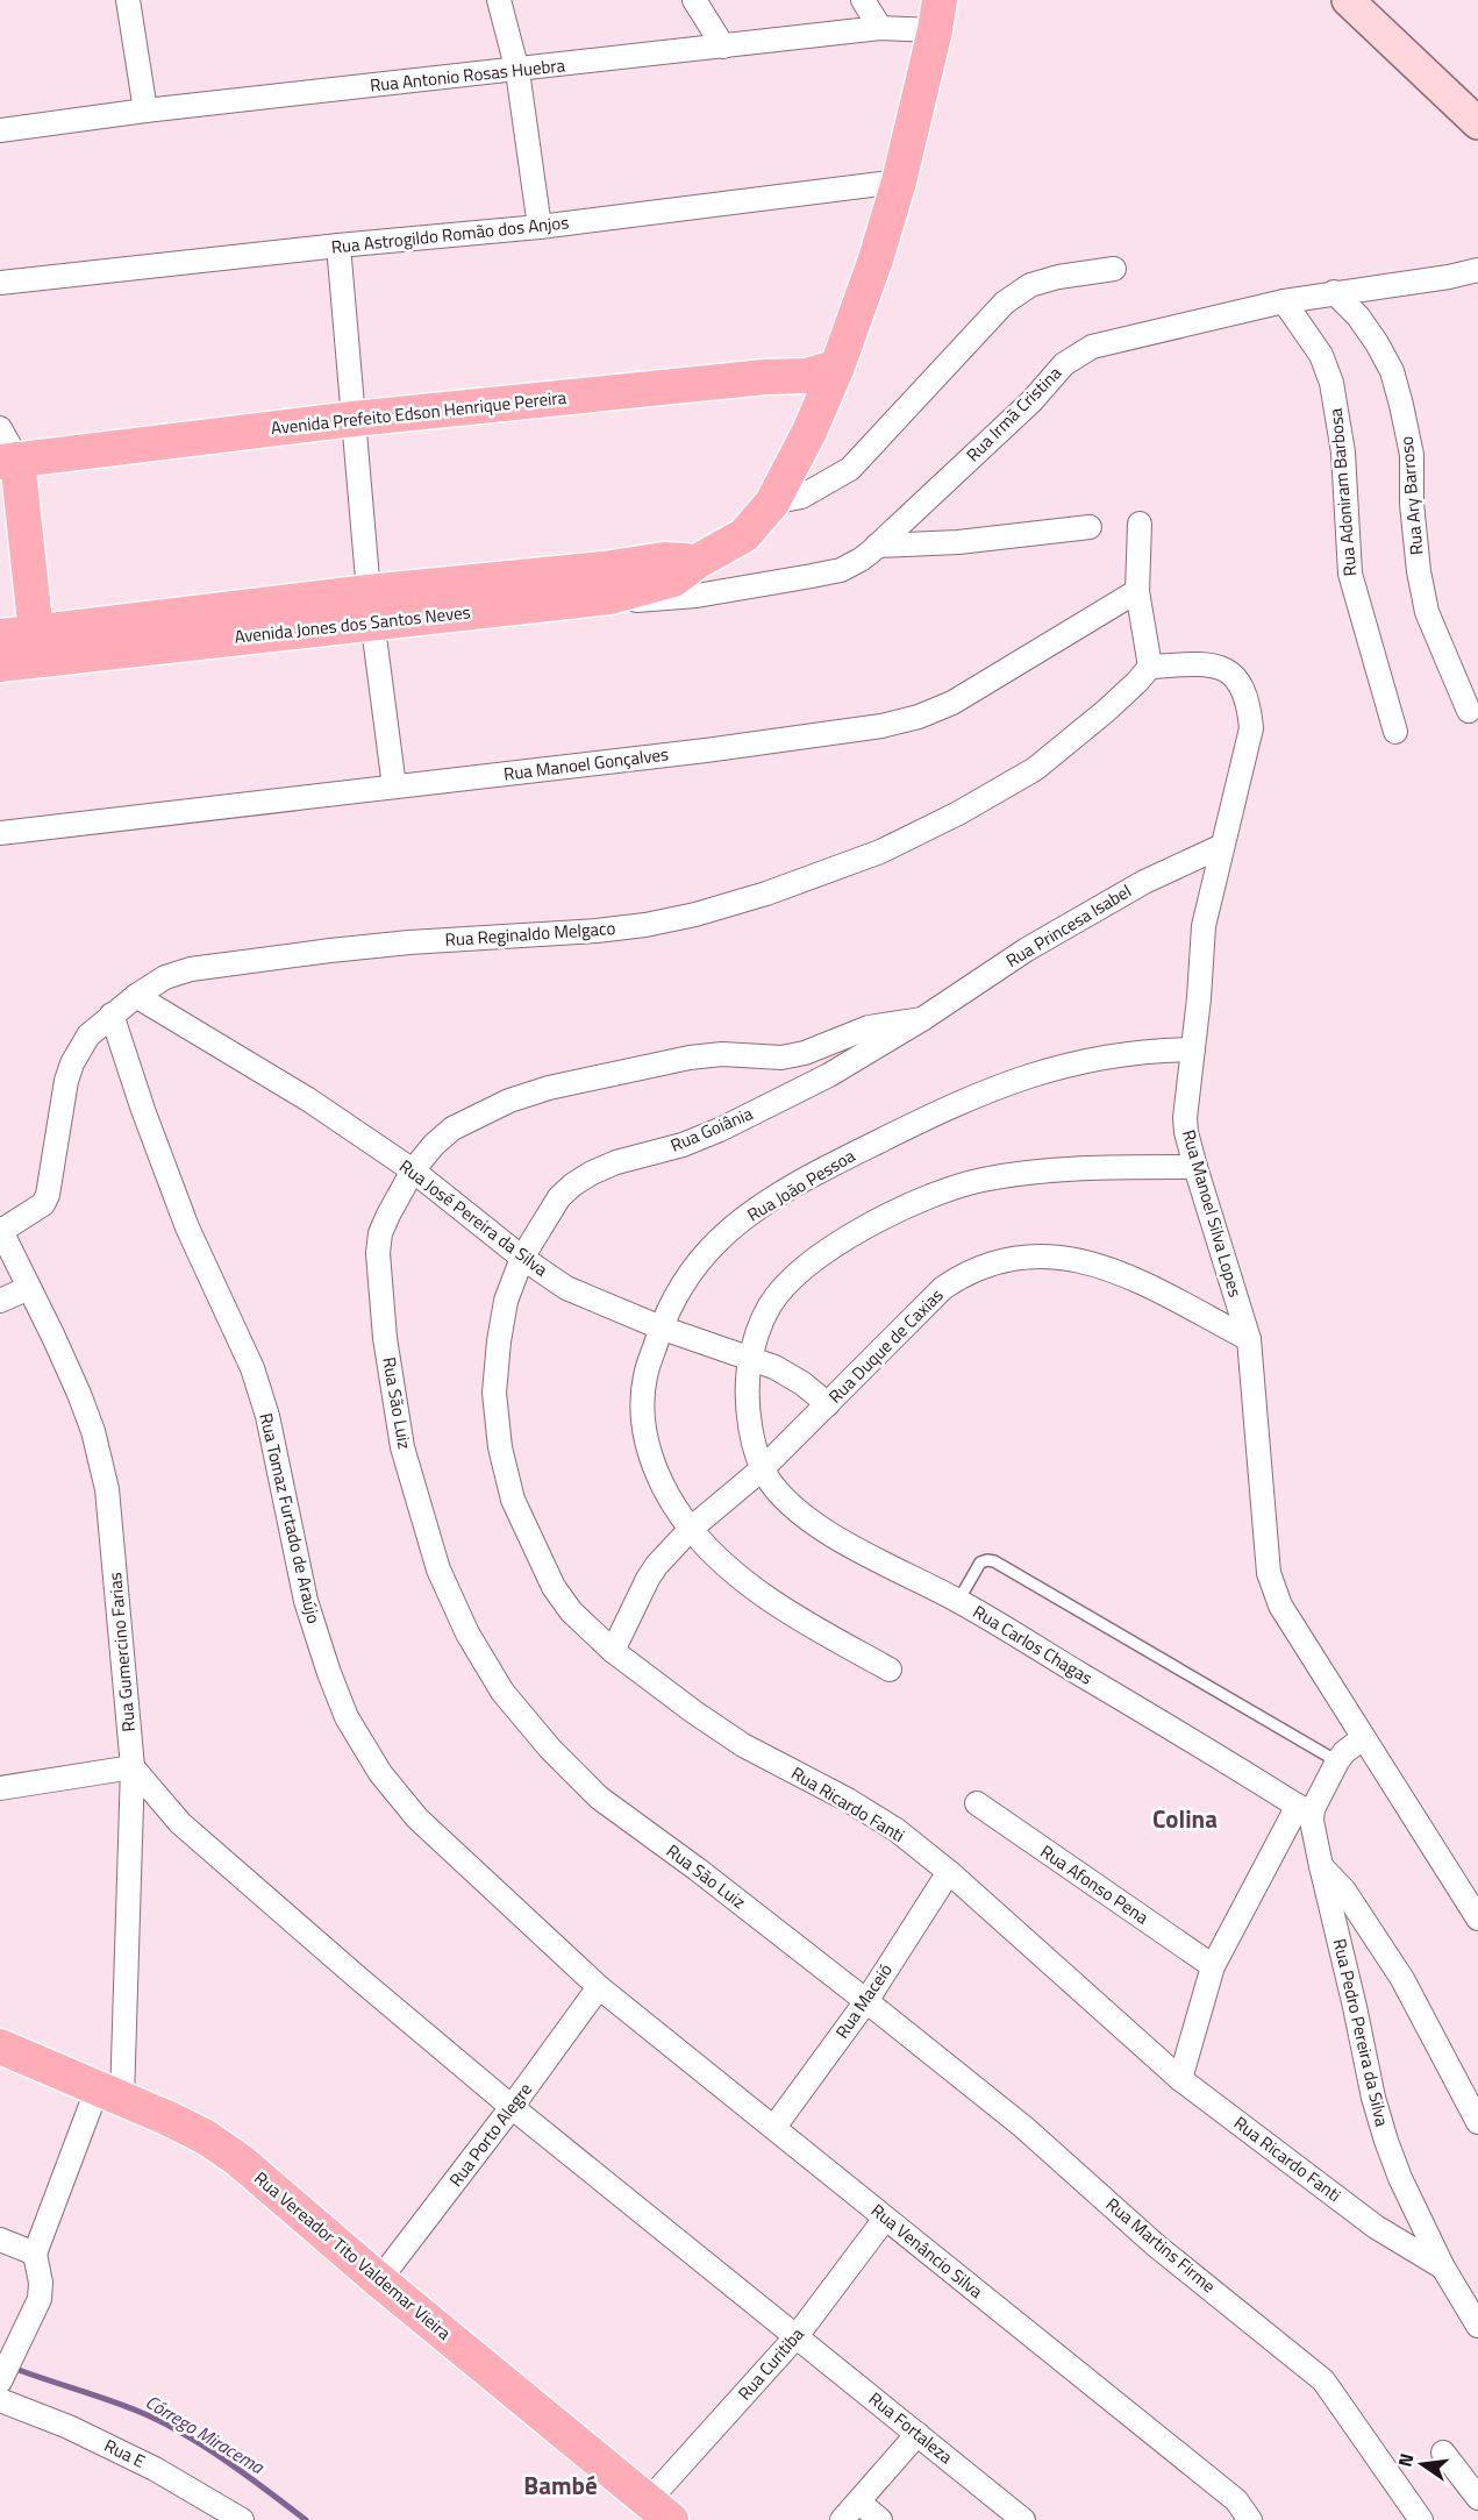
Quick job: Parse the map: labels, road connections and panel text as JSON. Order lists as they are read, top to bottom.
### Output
{
  "streets": {
    "main road": ["Avenida Prefeito Edson Henrique Pereira", "Avenida Jones dos Santos Neves", "Rua Vereador Tito Valdemar Vieira"],
    "street": [
      "Rua Antonio Rosas Huebra",
      "Rua Astrogildo Romão dos Anjos",
      "Rua Irmã Cristina",
      "Rua Adoniram Barbosa",
      "Rua Ary Barroso",
      "Rua Manoel Gonçalves",
      "Rua Princesa Isabel",
      "Rua Reginaldo Melgaco",
      "Rua Goiânia",
      "Rua João Pessoa",
      "Rua Manoel Silva Lopes",
      "Rua José Pereira da Silva",
      "Rua Duque de Caxias",
      "Rua São Luiz",
      "Rua Tomaz Furtado de Araújo",
      "Rua Carlos Chagas",
      "Rua Gumercino Farias",
      "Rua Ricardo Fanti",
      "Rua Afonso Pena",
      "Rua Maceió",
      "Rua Pedro Pereira da Silva",
      "Rua Porto Alegre",
      "Rua Martins Firme",
      "Rua Venâncio Silva",
      "Rua Curitiba",
      "Rua Fortaleza",
      "Rua E"
    ]
  },
  "crossings": [
    ["Avenida Prefeito Edson Henrique Pereira", "Avenida Jones dos Santos Neves"],
    ["Rua Irmã Cristina", "Rua Adoniram Barbosa"],
    ["Rua Irmã Cristina", "Rua Ary Barroso"],
    ["Rua Irmã Cristina", "Avenida Jones dos Santos Neves"],
    ["Rua Princesa Isabel", "Rua Goiânia"],
    ["Rua Princesa Isabel", "Rua Manoel Silva Lopes"],
    ["Rua Princesa Isabel", "Rua São Luiz"],
    ["Rua Reginaldo Melgaco", "Rua Manoel Silva Lopes"],
    ["Rua Reginaldo Melgaco", "Rua José Pereira da Silva"],
    ["Rua Reginaldo Melgaco", "Rua Tomaz Furtado de Araújo"],
    ["Rua Reginaldo Melgaco", "Rua Gumercino Farias"],
    ["Rua Goiânia", "Rua José Pereira da Silva"],
    ["Rua Goiânia", "Rua São Luiz"],
    ["Rua Goiânia", "Rua Ricardo Fanti"],
    ["Rua João Pessoa", "Rua Manoel Silva Lopes"],
    ["Rua João Pessoa", "Rua José Pereira da Silva"],
    ["Rua João Pessoa", "Rua Duque de Caxias"],
    ["Rua Manoel Silva Lopes", "Rua Duque de Caxias"],
    ["Rua José Pereira da Silva", "Rua Duque de Caxias"],
    ["Rua José Pereira da Silva", "Rua São Luiz"],
    ["Rua José Pereira da Silva", "Rua Ricardo Fanti"],
    ["Rua Duque de Caxias", "Rua Carlos Chagas"],
    ["Rua Duque de Caxias", "Rua Ricardo Fanti"],
    ["Rua São Luiz", "Rua Maceió"],
    ["Rua São Luiz", "Rua Martins Firme"],
    ["Rua Tomaz Furtado de Araújo", "Rua Porto Alegre"],
    ["Rua Tomaz Furtado de Araújo", "Rua Venâncio Silva"],
    ["Rua Carlos Chagas", "Rua Pedro Pereira da Silva"],
    ["Rua Gumercino Farias", "Rua Vereador Tito Valdemar Vieira"],
    ["Rua Gumercino Farias", "Rua Fortaleza"],
    ["Rua Ricardo Fanti", "Rua Maceió"],
    ["Rua Ricardo Fanti", "Rua Pedro Pereira da Silva"],
    ["Rua Maceió", "Rua Martins Firme"],
    ["Rua Maceió", "Rua Venâncio Silva"],
    ["Rua Porto Alegre", "Rua Venâncio Silva"],
    ["Rua Porto Alegre", "Rua Vereador Tito Valdemar Vieira"],
    ["Rua Porto Alegre", "Rua Fortaleza"],
    ["Rua Venâncio Silva", "Rua Curitiba"],
    ["Rua Vereador Tito Valdemar Vieira", "Rua Curitiba"],
    ["Rua Curitiba", "Rua Fortaleza"]
  ],
  "districts": ["Colina", "Bambé"],
  "water": ["Córrego Miracema"],
  "north": "left"
}
